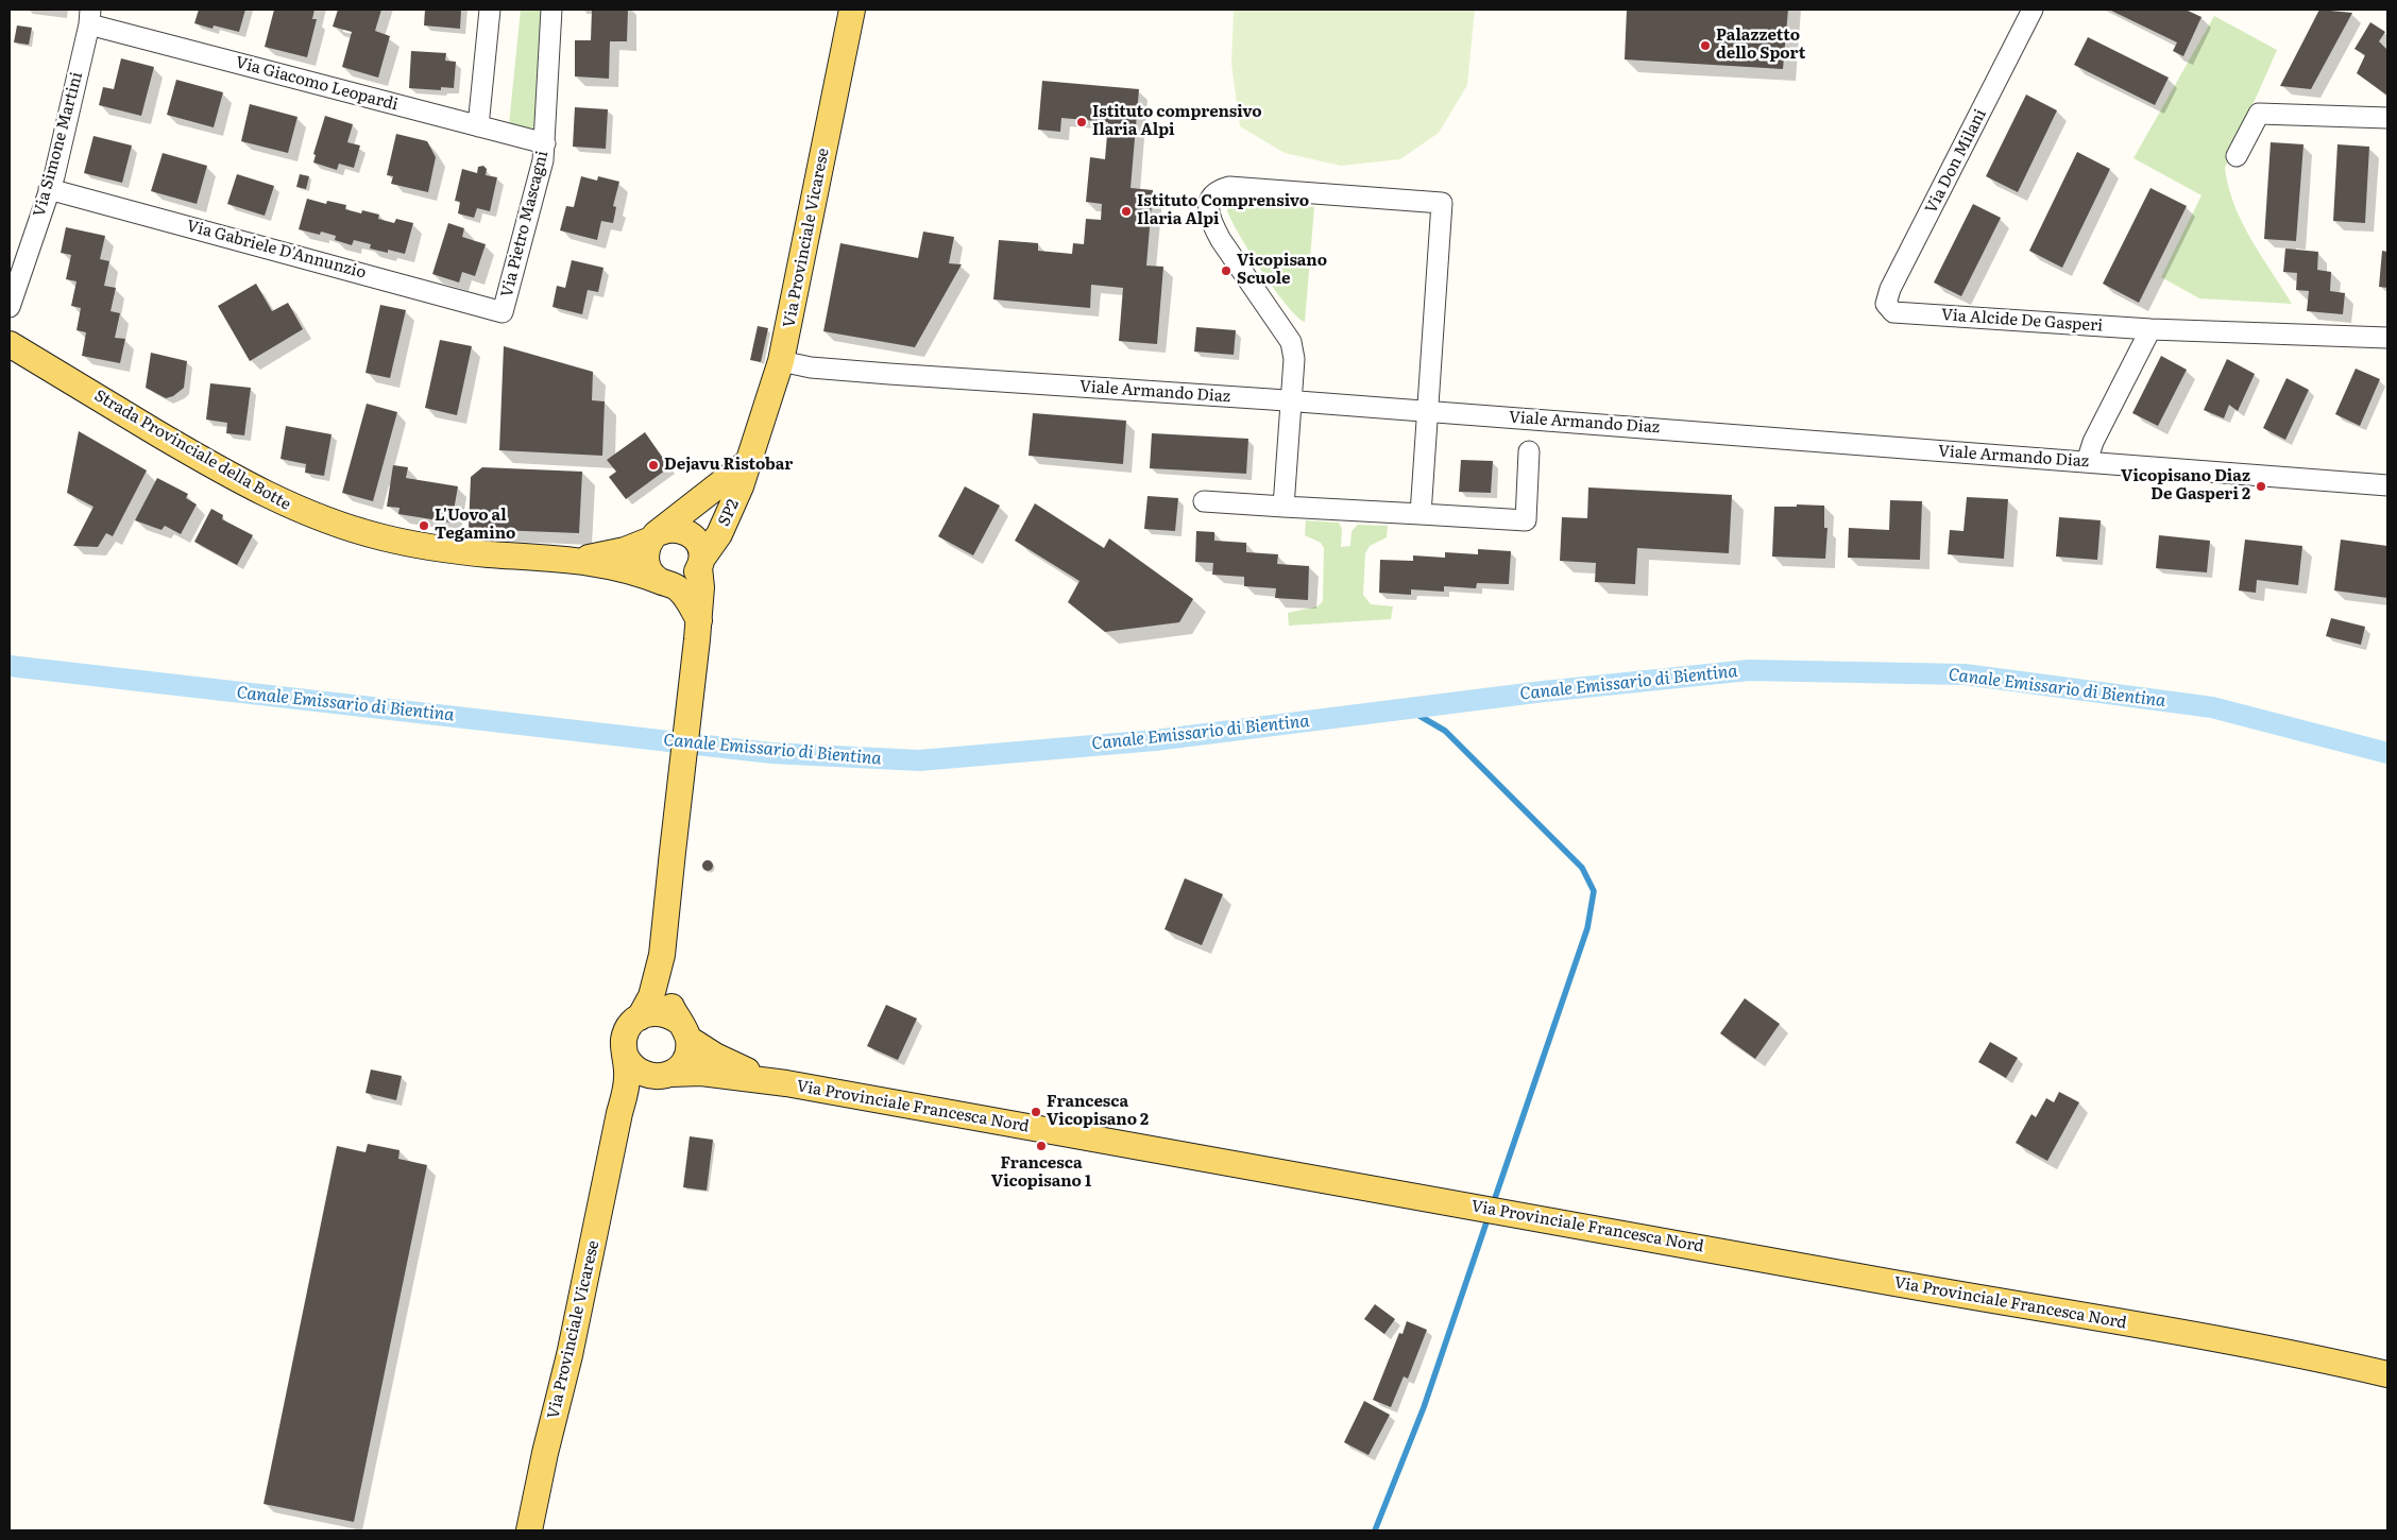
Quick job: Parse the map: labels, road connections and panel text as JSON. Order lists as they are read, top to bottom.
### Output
{
  "streets": {
    "main road": [
      "Via Provinciale Vicarese",
      "Strada Provinciale della Botte",
      "SP2",
      "Via Provinciale Francesca Nord"
    ],
    "street": [
      "Via Giacomo Leopardi",
      "Via Simone Martini",
      "Via Don Milani",
      "Via Pietro Mascagni",
      "Via Gabriele D'Annunzio",
      "Via Alcide De Gasperi",
      "Viale Armando Diaz"
    ]
  },
  "crossings": [
    ["Via Giacomo Leopardi", "Via Simone Martini"],
    ["Via Giacomo Leopardi", "Via Pietro Mascagni"],
    ["Via Simone Martini", "Via Gabriele D'Annunzio"],
    ["Via Don Milani", "Via Alcide De Gasperi"],
    ["Via Pietro Mascagni", "Via Gabriele D'Annunzio"],
    ["Via Provinciale Vicarese", "Viale Armando Diaz"],
    ["Via Provinciale Vicarese", "Strada Provinciale della Botte"],
    ["Via Provinciale Vicarese", "SP2"],
    ["Strada Provinciale della Botte", "SP2"]
  ],
  "water": ["Canale Emissario di Bientina"],
  "places": [
    "Palazzetto dello Sport",
    "Istituto comprensivo Ilaria Alpi",
    "Istituto Comprensivo Ilaria Alpi",
    "Vicopisano Scuole",
    "Dejavu Ristobar",
    "Vicopisano Diaz De Gasperi 2",
    "L'Uovo al Tegamino",
    "Francesca Vicopisano 2",
    "Francesca Vicopisano 1"
  ]
}
